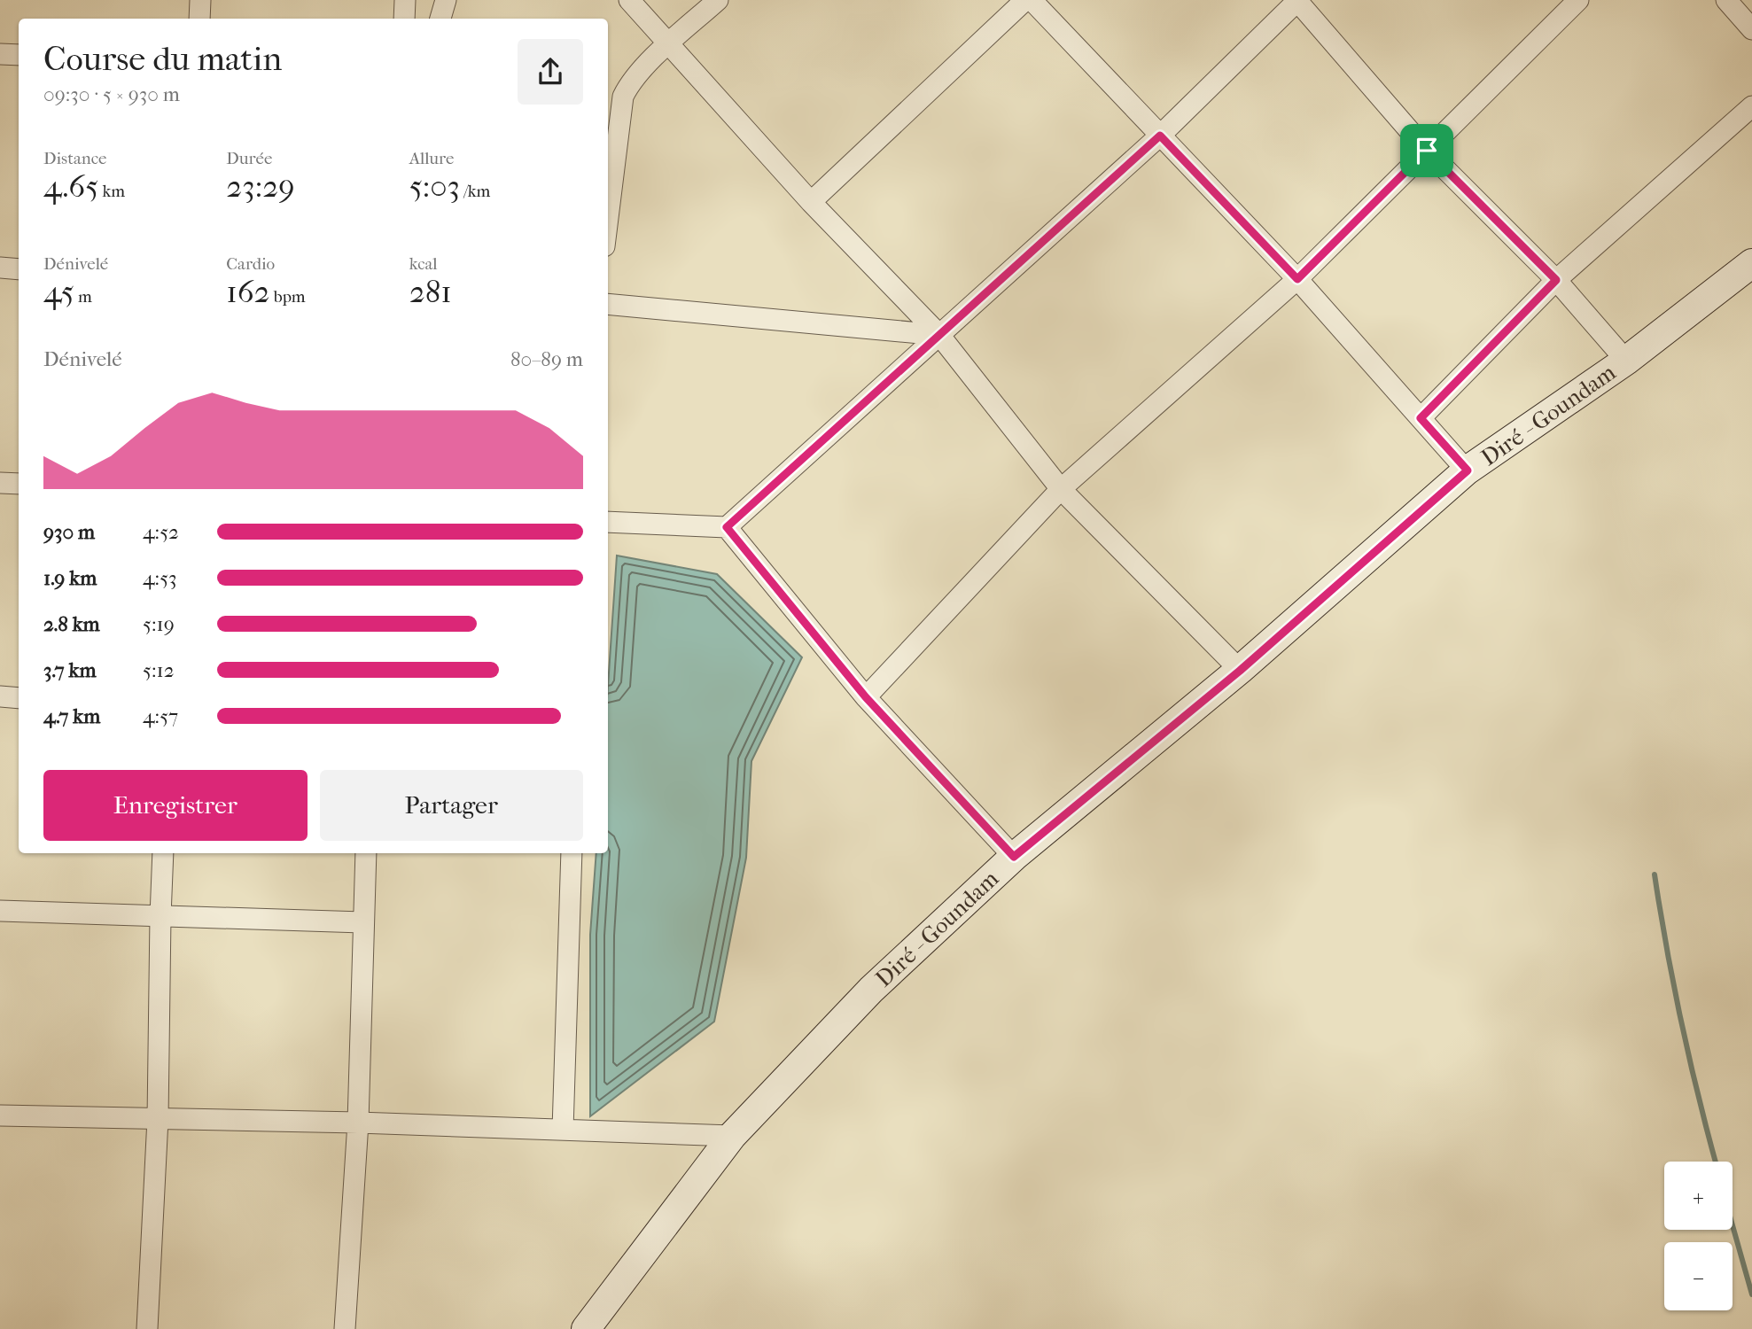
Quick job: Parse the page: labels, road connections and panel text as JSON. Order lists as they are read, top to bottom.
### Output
{
  "streets": {
    "main road": ["Diré - Goundam"]
  },
  "page": {
    "heading": ["Course du matin", "09:30 · 5 × 930 m"],
    "stats": [
      ["Distance", "4.65 km"],
      ["Durée", "23:29"],
      ["Allure", "5:03 /km"],
      ["Dénivelé", "45 m"],
      ["Cardio", "162 bpm"],
      ["kcal", "281"]
    ],
    "chart": ["Dénivelé", "80–89 m"],
    "list": [
      {
        "name": "930 m",
        "note": "4:52"
      },
      {
        "name": "1.9 km",
        "note": "4:53"
      },
      {
        "name": "2.8 km",
        "note": "5:19"
      },
      {
        "name": "3.7 km",
        "note": "5:12"
      },
      {
        "name": "4.7 km",
        "note": "4:57"
      }
    ],
    "buttons": ["Enregistrer", "Partager"],
    "map_buttons": ["+", "−"]
  }
}
